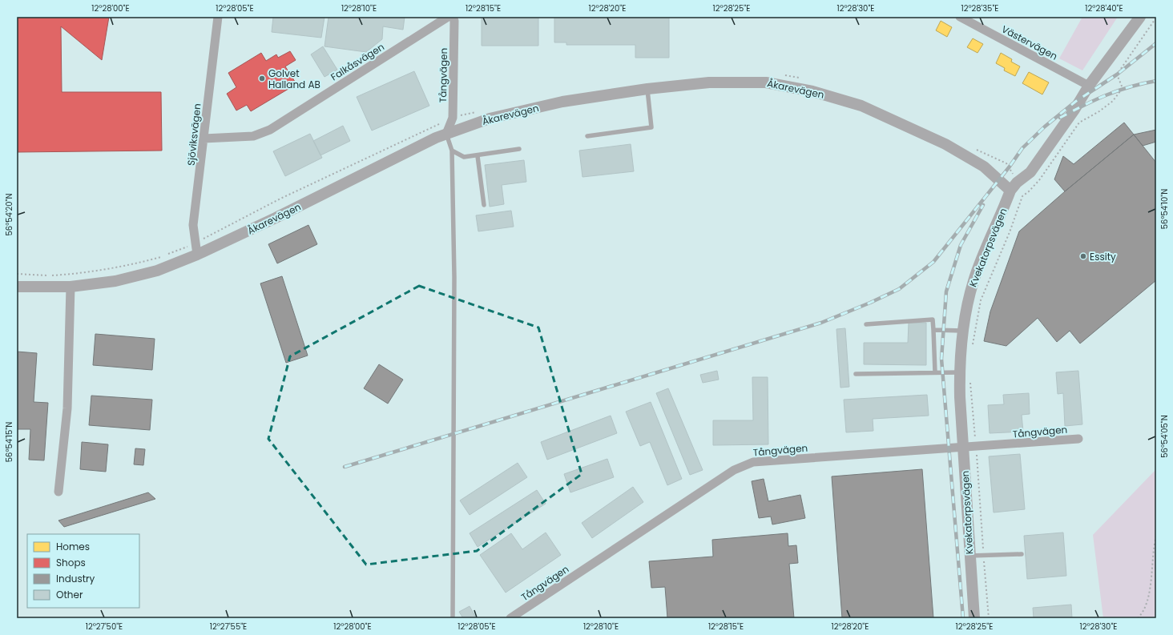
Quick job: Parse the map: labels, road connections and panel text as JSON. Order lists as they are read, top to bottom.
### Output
{
  "streets": {
    "street": [
      "Västervägen",
      "Falkåsvägen",
      "Tångvägen",
      "Åkarevägen",
      "Sjöviksvägen",
      "Kvekatorpsvägen"
    ]
  },
  "crossings": [
    ["Falkåsvägen", "Sjöviksvägen"],
    ["Tångvägen", "Åkarevägen"],
    ["Tångvägen", "Kvekatorpsvägen"],
    ["Åkarevägen", "Sjöviksvägen"],
    ["Åkarevägen", "Kvekatorpsvägen"]
  ],
  "places": ["Golvet Halland AB", "Essity"],
  "legend": [
    "Homes",
    "Shops",
    "Industry",
    "Other"
  ],
  "coordinates": [
    "12°28'00\"E",
    "12°28'05\"E",
    "12°28'10\"E",
    "12°28'15\"E",
    "12°28'20\"E",
    "12°28'25\"E",
    "12°28'30\"E",
    "12°28'35\"E",
    "12°28'40\"E",
    "56°54'10\"N",
    "56°54'20\"N",
    "56°54'05\"N",
    "56°54'15\"N",
    "12°27'50\"E",
    "12°27'55\"E"
  ]
}
